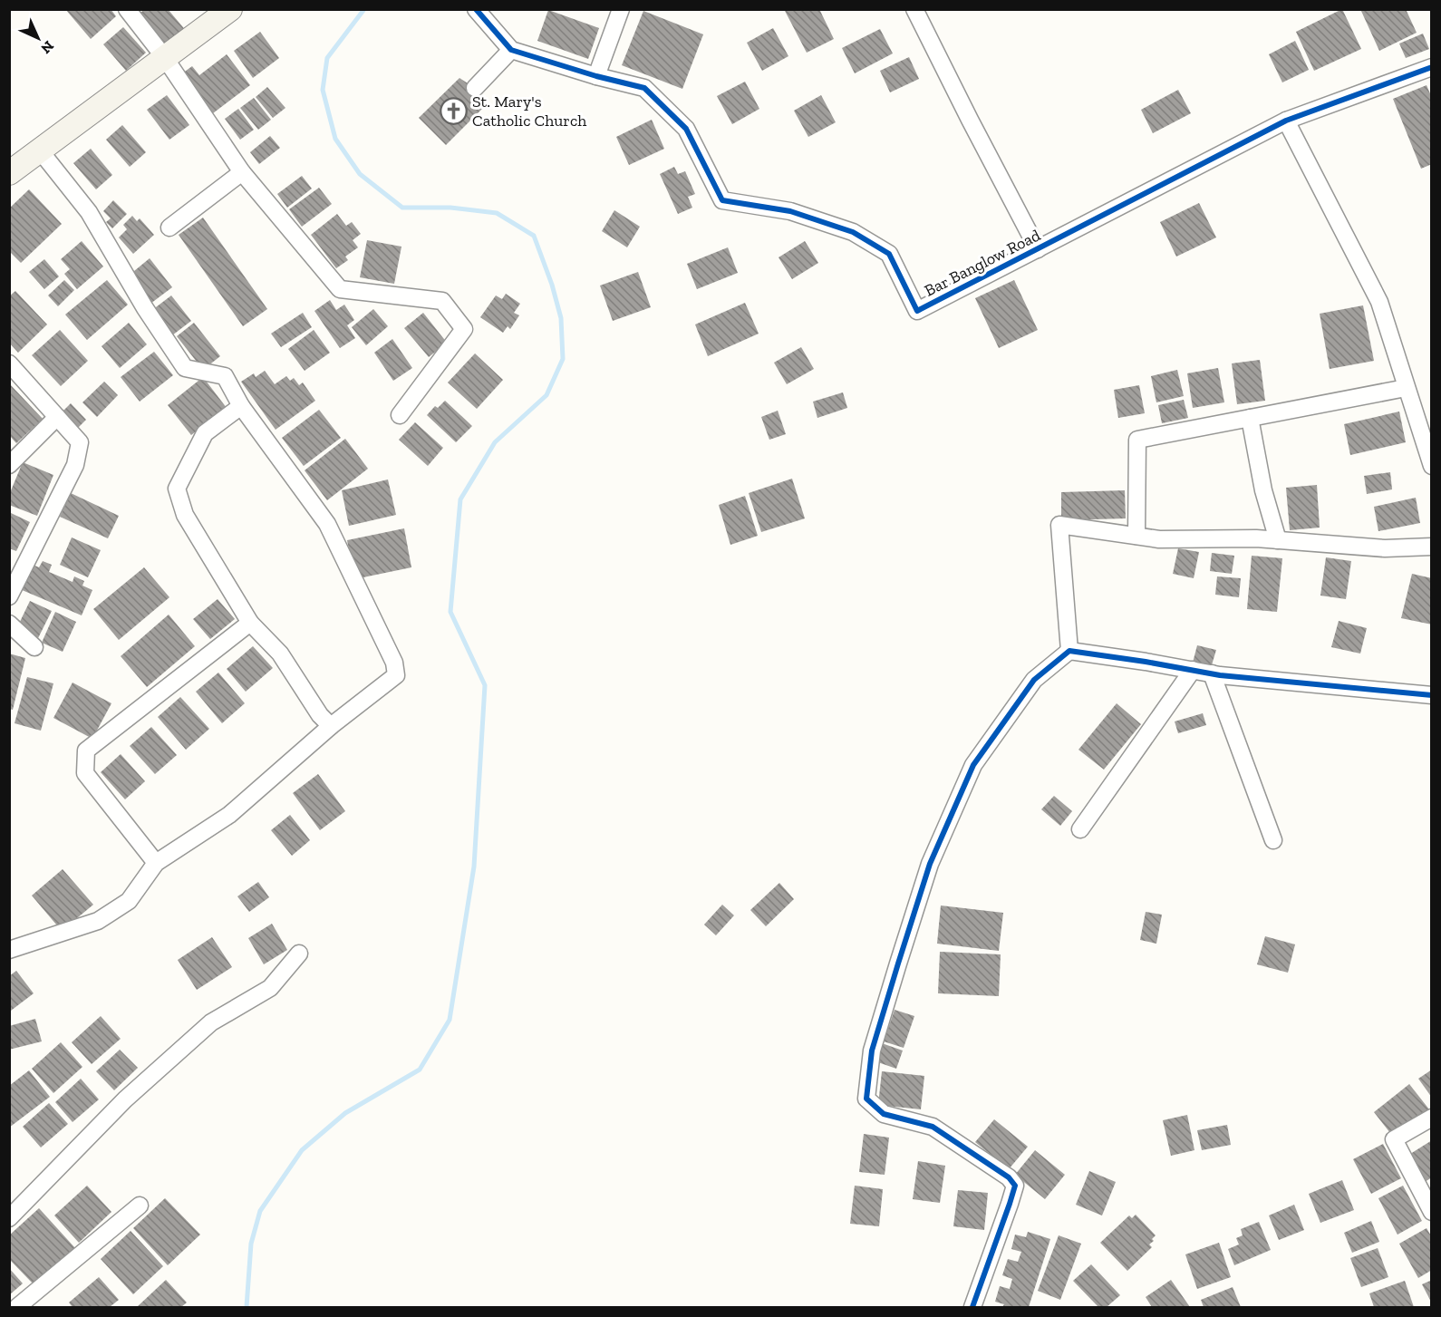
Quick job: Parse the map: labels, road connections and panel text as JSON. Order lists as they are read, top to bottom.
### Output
{
  "streets": {
    "street": ["Bar Banglow Road"]
  },
  "places": {
    "church": ["St. Mary's Catholic Church"]
  },
  "north": "bottom right"
}
